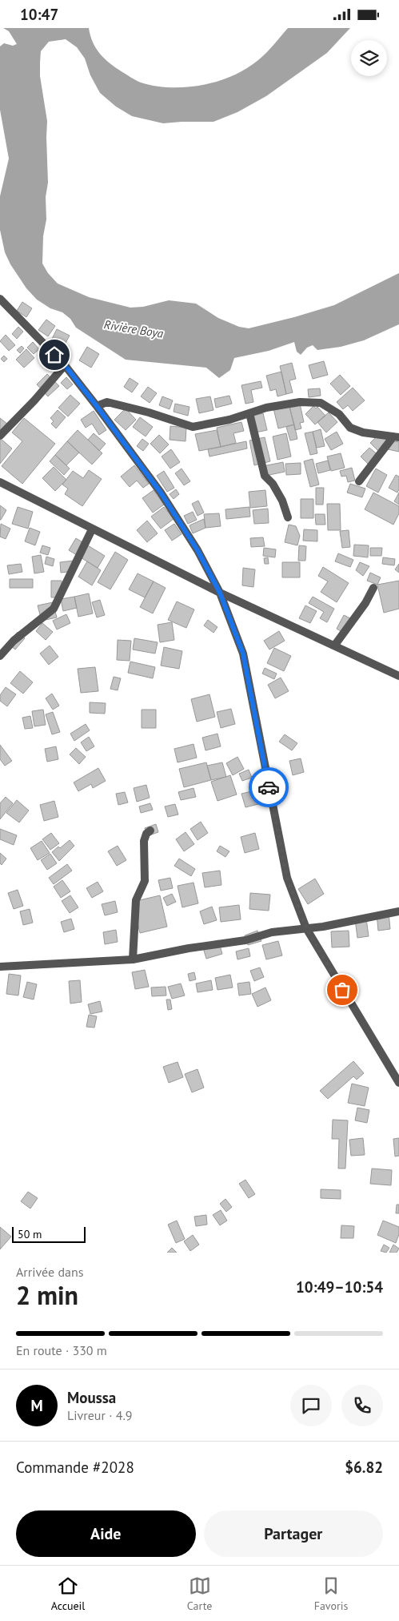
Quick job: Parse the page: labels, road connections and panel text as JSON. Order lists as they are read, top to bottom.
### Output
{
  "water": ["Rivière Boya"],
  "scale_bar": "50 m",
  "page": {
    "status": "10:47",
    "scale": "50 m",
    "heading": ["2 min", "Arrivée dans", "10:49–10:54"],
    "panel": [
      "Moussa",
      "Livreur · 4.9",
      "Commande #2028",
      "$6.82"
    ],
    "bar": "En route · 330 m",
    "round": "M",
    "buttons": ["Aide", "Partager"],
    "tabs": ["Accueil", "Carte", "Favoris"]
  }
}
